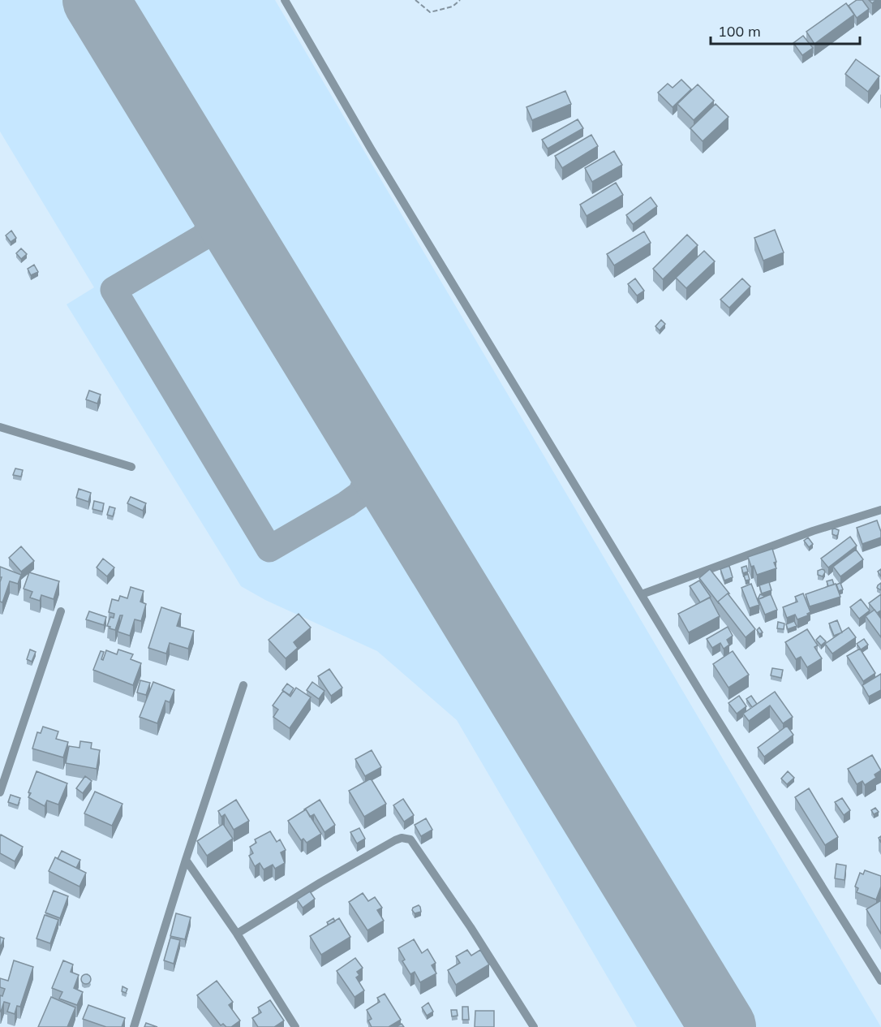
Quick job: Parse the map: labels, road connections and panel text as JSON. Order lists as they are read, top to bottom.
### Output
{
  "scale_bar": "100 m"
}
